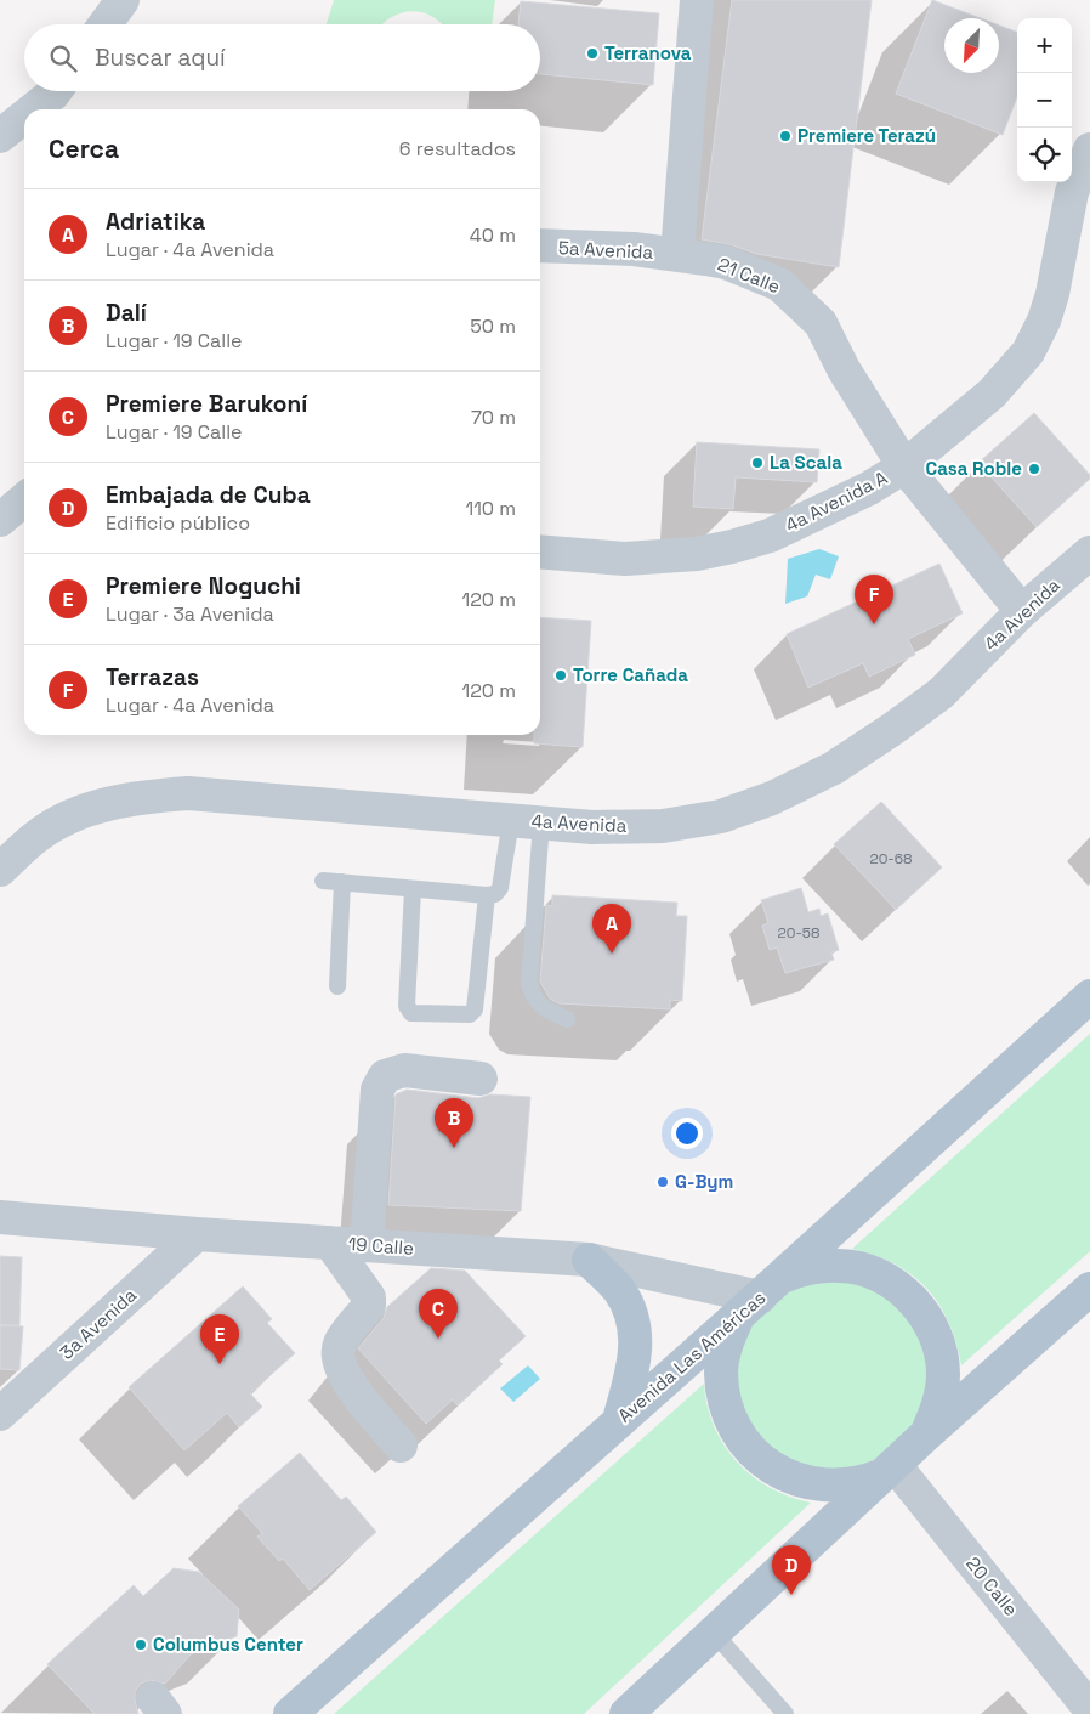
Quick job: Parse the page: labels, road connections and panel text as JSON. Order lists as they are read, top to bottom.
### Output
{
  "streets": {
    "main road": ["Avenida Las Américas"],
    "street": [
      "5a Avenida",
      "21 Calle",
      "4a Avenida A",
      "4a Avenida",
      "19 Calle",
      "3a Avenida",
      "20 Calle"
    ]
  },
  "crossings": [
    ["5a Avenida", "21 Calle"],
    ["21 Calle", "4a Avenida A"],
    ["21 Calle", "4a Avenida"],
    ["19 Calle", "3a Avenida"],
    ["19 Calle", "Avenida Las Américas"]
  ],
  "places": [
    "Terranova",
    "Premiere Terazú",
    "La Scala",
    "Casa Roble",
    "Torre Cañada",
    "G-Bym",
    "Columbus Center"
  ],
  "house_numbers": ["20-68", "20-58"],
  "north": "bottom left",
  "page": {
    "map_buttons": ["+", "−"],
    "search": "Buscar aquí",
    "heading": ["Cerca", "6 resultados"],
    "list": [
      {
        "mark": "A",
        "name": "Adriatika",
        "note": "Lugar · 4a Avenida",
        "value": "40 m"
      },
      {
        "mark": "B",
        "name": "Dalí",
        "note": "Lugar · 19 Calle",
        "value": "50 m"
      },
      {
        "mark": "C",
        "name": "Premiere Barukoní",
        "note": "Lugar · 19 Calle",
        "value": "70 m"
      },
      {
        "mark": "D",
        "name": "Embajada de Cuba",
        "note": "Edificio público",
        "value": "110 m"
      },
      {
        "mark": "E",
        "name": "Premiere Noguchi",
        "note": "Lugar · 3a Avenida",
        "value": "120 m"
      },
      {
        "mark": "F",
        "name": "Terrazas",
        "note": "Lugar · 4a Avenida",
        "value": "120 m"
      }
    ],
    "pins": [
      "F",
      "A",
      "B",
      "C",
      "E",
      "D"
    ]
  }
}
